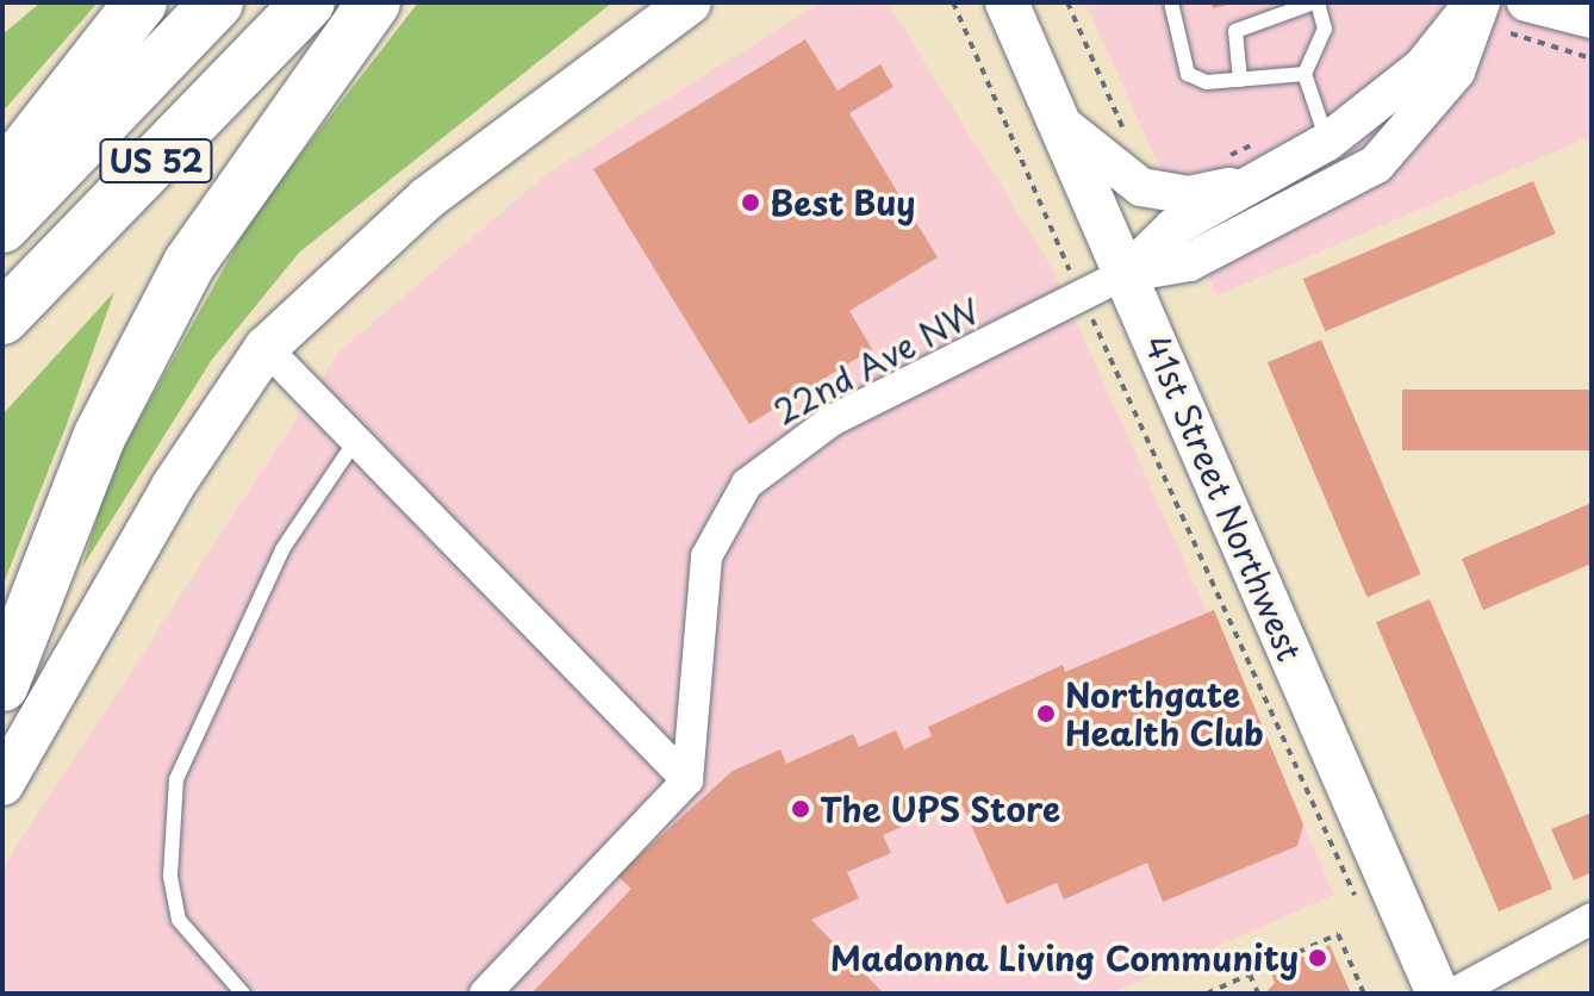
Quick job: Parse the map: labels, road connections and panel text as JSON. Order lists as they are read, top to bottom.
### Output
{
  "streets": {
    "highway": ["US 52"],
    "main road": ["41st Street Northwest"],
    "street": ["22nd Ave NW"]
  },
  "crossings": [
    ["22nd Ave NW", "41st Street Northwest"]
  ],
  "places": [
    "Best Buy",
    "Northgate Health Club",
    "The UPS Store",
    "Madonna Living Community"
  ]
}
